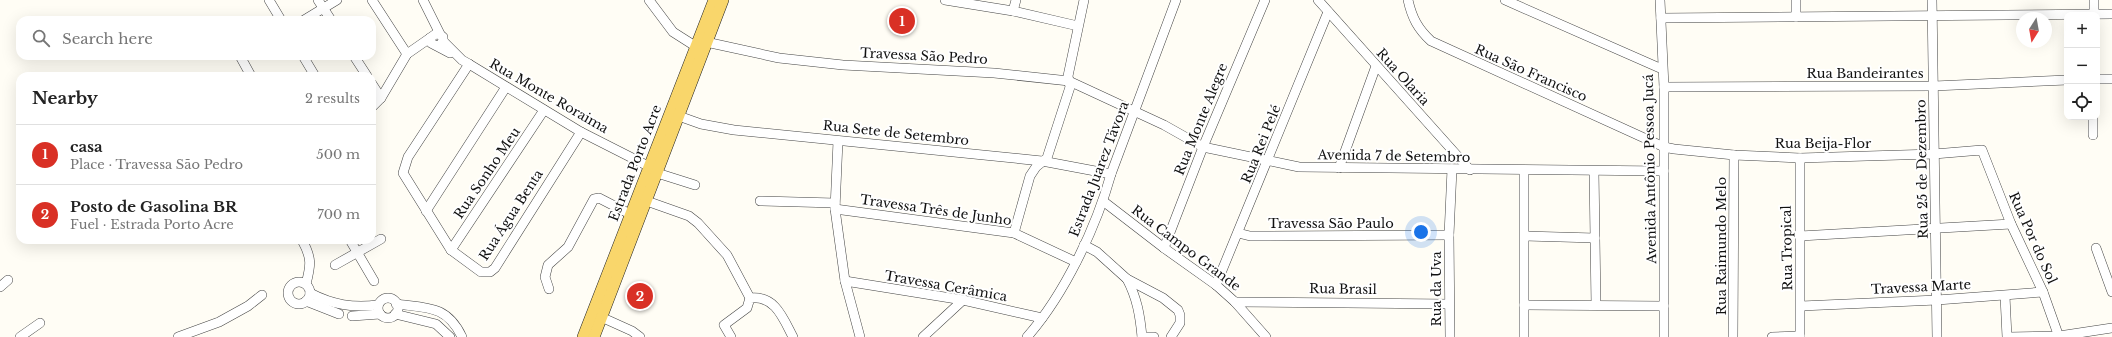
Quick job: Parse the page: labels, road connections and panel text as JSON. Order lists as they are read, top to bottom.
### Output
{
  "streets": {
    "main road": ["Estrada Porto Acre"],
    "street": [
      "Travessa São Pedro",
      "Rua São Francisco",
      "Rua Bandeirantes",
      "Rua Olaria",
      "Rua Monte Roraima",
      "Rua Monte Alegre",
      "Rua Sete de Setembro",
      "Rua Beija-Flor",
      "Rua Rei Pelé",
      "Avenida 7 de Setembro",
      "Estrada Juarez Távora",
      "Avenida Antônio Pessoa Jucá",
      "Rua 25 de Dezembro",
      "Rua Sonho Meu",
      "Travessa Três de Junho",
      "Rua Água Benta",
      "Travessa São Paulo",
      "Rua Por do Sol",
      "Rua Raimundo Melo",
      "Rua Campo Grande",
      "Rua Tropical",
      "Travessa Cerâmica",
      "Travessa Marte",
      "Rua Brasil",
      "Rua da Uva"
    ]
  },
  "crossings": [
    ["Travessa São Pedro", "Avenida 7 de Setembro"],
    ["Travessa São Pedro", "Estrada Porto Acre"],
    ["Travessa São Pedro", "Estrada Juarez Távora"],
    ["Rua São Francisco", "Rua Beija-Flor"],
    ["Rua São Francisco", "Avenida Antônio Pessoa Jucá"],
    ["Rua Bandeirantes", "Avenida Antônio Pessoa Jucá"],
    ["Rua Bandeirantes", "Rua 25 de Dezembro"],
    ["Rua Olaria", "Rua Rei Pelé"],
    ["Rua Olaria", "Avenida 7 de Setembro"],
    ["Rua Monte Roraima", "Estrada Porto Acre"],
    ["Rua Monte Roraima", "Rua Sonho Meu"],
    ["Rua Monte Roraima", "Rua Água Benta"],
    ["Rua Monte Alegre", "Avenida 7 de Setembro"],
    ["Rua Monte Alegre", "Rua Campo Grande"],
    ["Rua Sete de Setembro", "Estrada Porto Acre"],
    ["Rua Sete de Setembro", "Estrada Juarez Távora"],
    ["Rua Beija-Flor", "Avenida Antônio Pessoa Jucá"],
    ["Rua Beija-Flor", "Rua 25 de Dezembro"],
    ["Rua Beija-Flor", "Rua Por do Sol"],
    ["Rua Beija-Flor", "Rua Raimundo Melo"],
    ["Rua Beija-Flor", "Rua Tropical"],
    ["Rua Rei Pelé", "Avenida 7 de Setembro"],
    ["Rua Rei Pelé", "Travessa São Paulo"],
    ["Rua Rei Pelé", "Rua Campo Grande"],
    ["Avenida 7 de Setembro", "Estrada Juarez Távora"],
    ["Avenida 7 de Setembro", "Avenida Antônio Pessoa Jucá"],
    ["Avenida 7 de Setembro", "Rua da Uva"],
    ["Estrada Juarez Távora", "Travessa Três de Junho"],
    ["Estrada Juarez Távora", "Rua Campo Grande"],
    ["Estrada Juarez Távora", "Travessa Cerâmica"],
    ["Rua 25 de Dezembro", "Travessa Marte"],
    ["Rua Sonho Meu", "Rua Água Benta"],
    ["Travessa São Paulo", "Rua da Uva"],
    ["Rua Por do Sol", "Travessa Marte"],
    ["Rua Campo Grande", "Rua Brasil"],
    ["Rua Tropical", "Travessa Marte"],
    ["Rua Brasil", "Rua da Uva"]
  ],
  "north": "bottom",
  "page": {
    "pins": ["1", "2"],
    "map_buttons": ["+", "−"],
    "search": "Search here",
    "heading": ["Nearby", "2 results"],
    "list": [
      {
        "mark": "1",
        "name": "casa",
        "note": "Place · Travessa São Pedro",
        "value": "500 m"
      },
      {
        "mark": "2",
        "name": "Posto de Gasolina BR",
        "note": "Fuel · Estrada Porto Acre",
        "value": "700 m"
      }
    ]
  }
}
